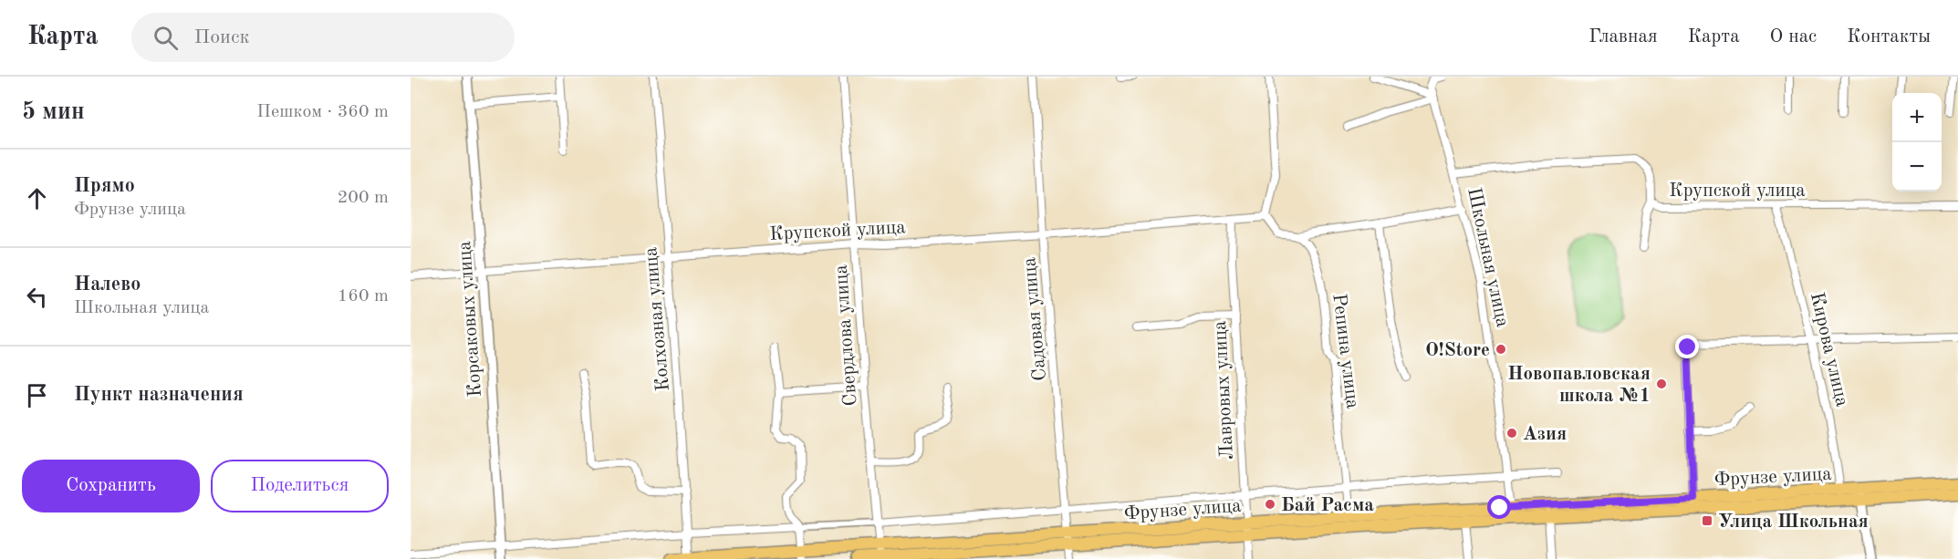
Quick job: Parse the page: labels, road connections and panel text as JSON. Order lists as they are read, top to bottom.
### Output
{
  "streets": {
    "main road": ["Фрунзе улица"],
    "street": [
      "Крупской улица",
      "Школьная улица",
      "Корсаковых улица",
      "Колхозная улица",
      "Садовая улица",
      "Свердлова улица",
      "Кирова улица",
      "Репина улица",
      "Лавровых улица"
    ]
  },
  "crossings": [
    ["Крупской улица", "Школьная улица"],
    ["Крупской улица", "Корсаковых улица"],
    ["Крупской улица", "Колхозная улица"],
    ["Крупской улица", "Садовая улица"],
    ["Крупской улица", "Свердлова улица"],
    ["Крупской улица", "Кирова улица"],
    ["Крупской улица", "Репина улица"],
    ["Крупской улица", "Лавровых улица"],
    ["Школьная улица", "Фрунзе улица"],
    ["Колхозная улица", "Фрунзе улица"],
    ["Садовая улица", "Фрунзе улица"],
    ["Свердлова улица", "Фрунзе улица"],
    ["Кирова улица", "Фрунзе улица"],
    ["Репина улица", "Фрунзе улица"],
    ["Лавровых улица", "Фрунзе улица"]
  ],
  "places": {
    "other": [
      "O!Store",
      "Новопавловская школа №1",
      "Азия",
      "Бай Расма"
    ],
    "transit": ["Улица Школьная"]
  },
  "page": {
    "header": "Карта",
    "search": "Поиск",
    "nav": [
      "Главная",
      "Карта",
      "О нас",
      "Контакты"
    ],
    "heading": ["5 мин", "Пешком · 360 m"],
    "map_buttons": ["+", "−"],
    "list": [
      ["Прямо", "Фрунзе улица", "200 m"],
      ["Налево", "Школьная улица", "160 m"],
      "Пункт назначения"
    ],
    "buttons": ["Сохранить", "Поделиться"]
  }
}
